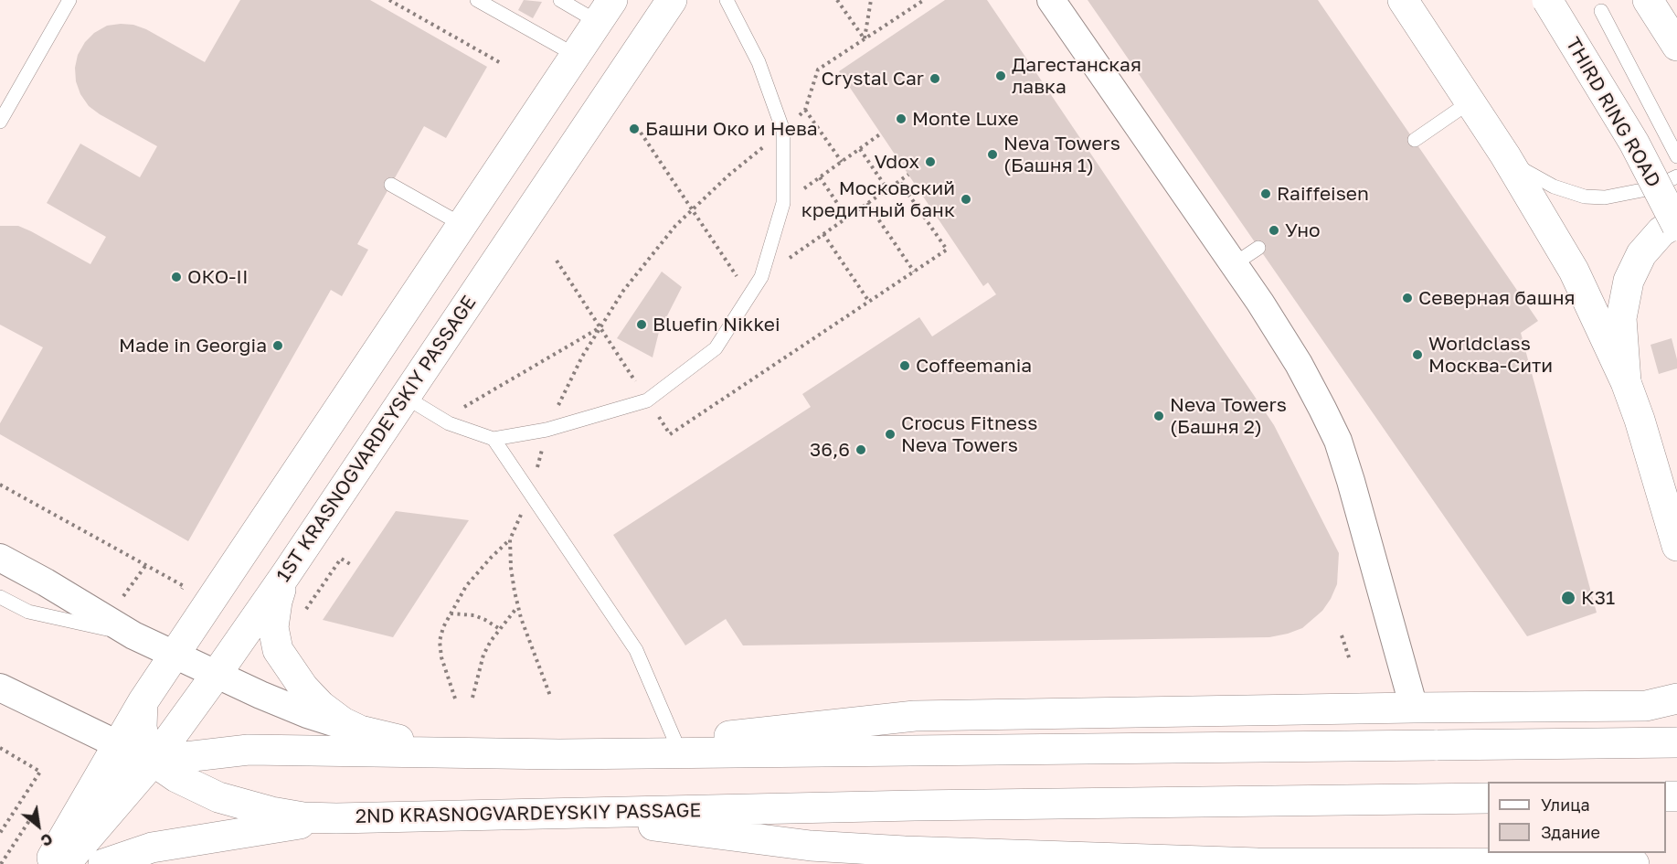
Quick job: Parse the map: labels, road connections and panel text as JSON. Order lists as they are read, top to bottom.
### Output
{
  "streets": {
    "main road": ["THIRD RING ROAD", "1ST KRASNOGVARDEYSKIY PASSAGE", "2ND KRASNOGVARDEYSKIY PASSAGE"]
  },
  "crossings": [
    ["1ST KRASNOGVARDEYSKIY PASSAGE", "2ND KRASNOGVARDEYSKIY PASSAGE"]
  ],
  "places": [
    "Дагестанская лавка",
    "Crystal Car",
    "Monte Luxe",
    "Башни Око и Нева",
    "Neva Towers (Башня 1)",
    "Vdox",
    "Raiffeisen",
    "Московский кредитный банк",
    "Уно",
    "ОКО-II",
    "Северная башня",
    "Bluefin Nikkei",
    "Made in Georgia",
    "Worldclass Москва-Сити",
    "Coffeemania",
    "Neva Towers (Башня 2)",
    "Crocus Fitness Neva Towers",
    "36,6",
    "К31"
  ],
  "legend": ["Улица", "Здание"],
  "north": "bottom right"
}
